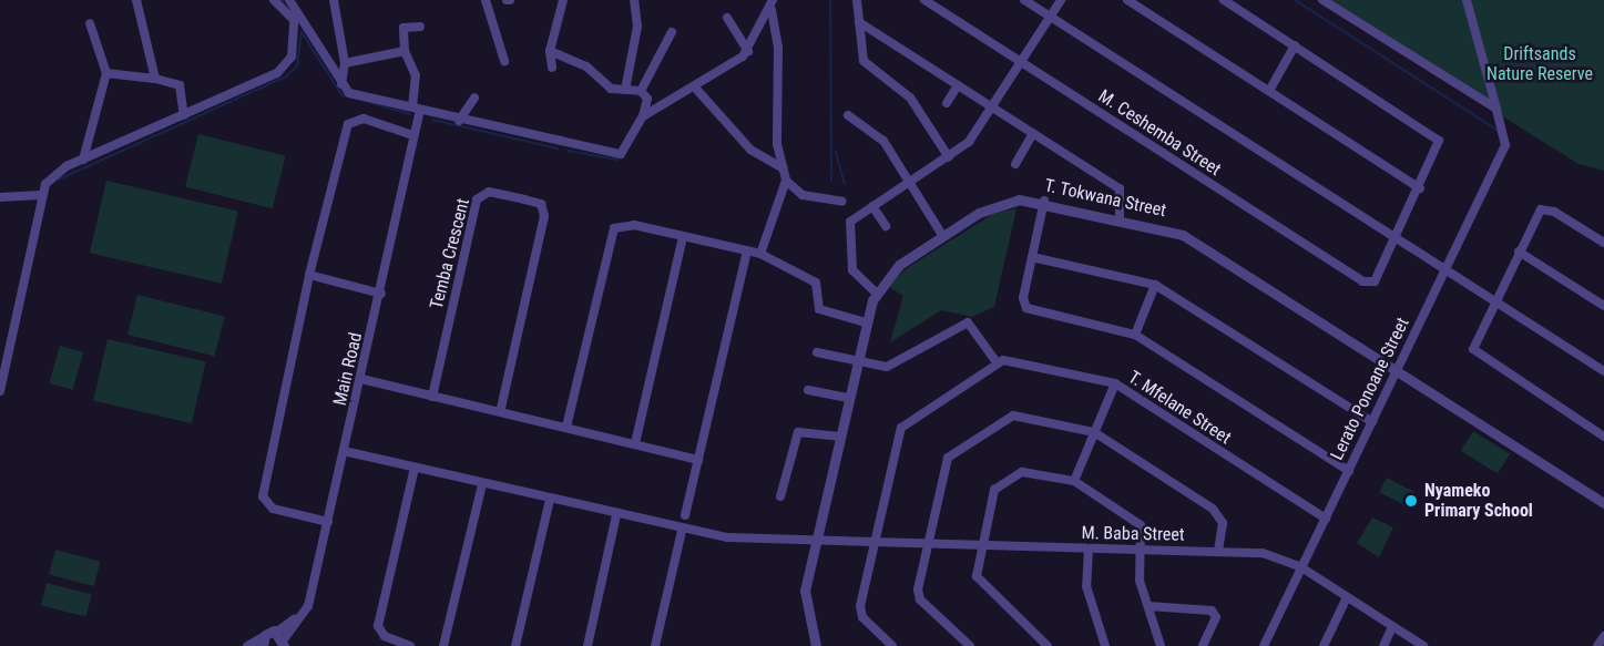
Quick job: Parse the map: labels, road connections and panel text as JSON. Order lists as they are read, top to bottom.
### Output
{
  "streets": {
    "street": [
      "M. Ceshemba Street",
      "T. Tokwana Street",
      "Temba Crescent",
      "Main Road",
      "Lerato Ponoane Street",
      "T. Mfelane Street",
      "M. Baba Street"
    ]
  },
  "crossings": [
    ["T. Tokwana Street", "Lerato Ponoane Street"],
    ["T. Tokwana Street", "M. Baba Street"],
    ["Main Road", "M. Baba Street"],
    ["Lerato Ponoane Street", "T. Mfelane Street"],
    ["Lerato Ponoane Street", "M. Baba Street"]
  ],
  "parks": ["Driftsands Nature Reserve"],
  "places": ["Nyameko Primary School"]
}
